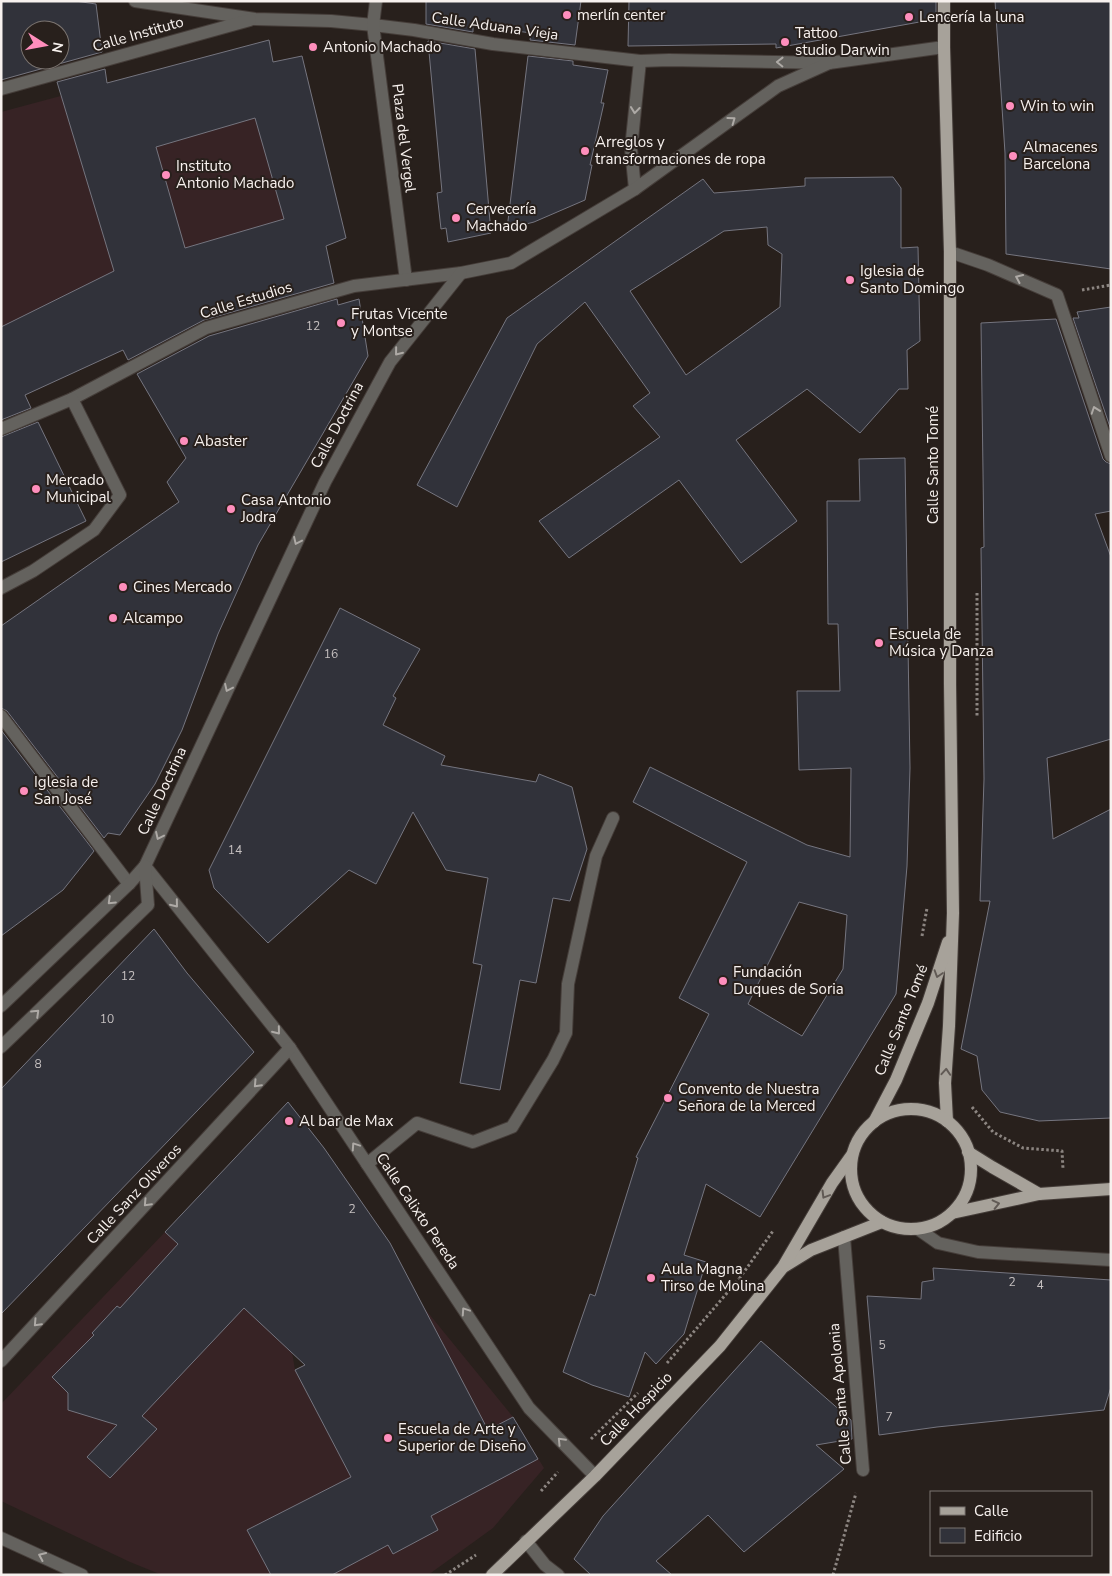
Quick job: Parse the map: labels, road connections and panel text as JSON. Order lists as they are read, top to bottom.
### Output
{
  "streets": {
    "main road": ["Calle Santo Tomé", "Calle Hospicio"],
    "street": [
      "Calle Aduana Vieja",
      "Calle Instituto",
      "Plaza del Vergel",
      "Calle Estudios",
      "Calle Doctrina",
      "Calle Sanz Oliveros",
      "Calle Calixto Pereda",
      "Calle Santa Apolonia"
    ]
  },
  "crossings": [
    ["Calle Aduana Vieja", "Calle Instituto"],
    ["Calle Aduana Vieja", "Plaza del Vergel"],
    ["Plaza del Vergel", "Calle Estudios"],
    ["Calle Estudios", "Calle Doctrina"],
    ["Calle Doctrina", "Calle Calixto Pereda"],
    ["Calle Santo Tomé", "Calle Hospicio"],
    ["Calle Sanz Oliveros", "Calle Calixto Pereda"],
    ["Calle Calixto Pereda", "Calle Hospicio"],
    ["Calle Santa Apolonia", "Calle Hospicio"]
  ],
  "one_way": ["Calle Sanz Oliveros"],
  "places": [
    "merlín center",
    "Lencería la luna",
    "Tattoo studio Darwin",
    "Antonio Machado",
    "Win to win",
    "Arreglos y transformaciones de ropa",
    "Almacenes Barcelona",
    "Instituto Antonio Machado",
    "Cervecería Machado",
    "Iglesia de Santo Domingo",
    "Frutas Vicente y Montse",
    "Abaster",
    "Mercado Municipal",
    "Casa Antonio Jodra",
    "Cines Mercado",
    "Alcampo",
    "Escuela de Música y Danza",
    "Iglesia de San José",
    "Fundación Duques de Soria",
    "Convento de Nuestra Señora de la Merced",
    "Al bar de Max",
    "Aula Magna Tirso de Molina",
    "Escuela de Arte y Superior de Diseño"
  ],
  "house_numbers": [
    "12",
    "16",
    "14",
    "12",
    "10",
    "8",
    "2",
    "2",
    "4",
    "5",
    "7"
  ],
  "legend": ["Calle", "Edificio"],
  "north": "right"
}
